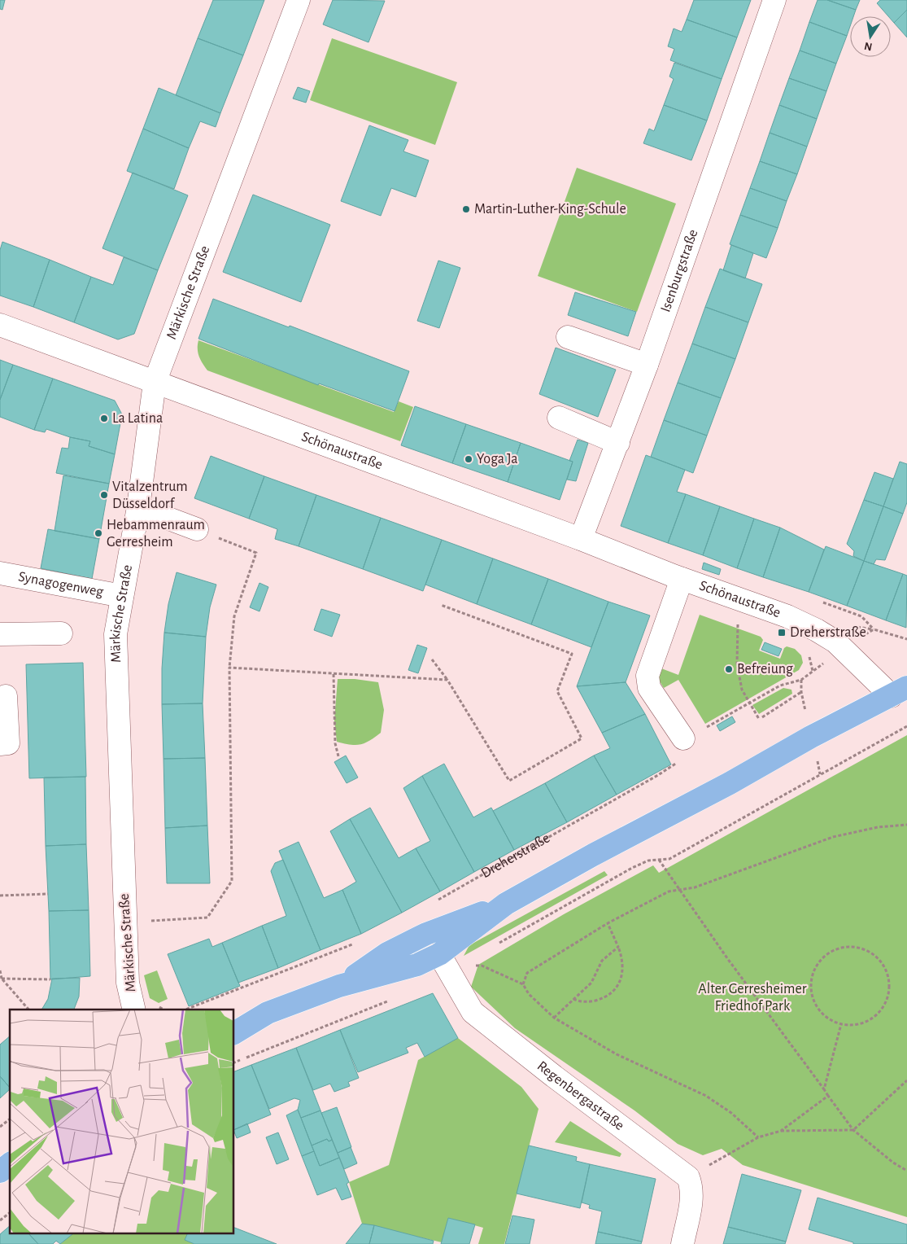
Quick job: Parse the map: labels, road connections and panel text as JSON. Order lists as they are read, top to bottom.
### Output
{
  "streets": {
    "street": [
      "Isenburgstraße",
      "Märkische Straße",
      "Schönaustraße",
      "Synagogenweg",
      "Regenbergastraße"
    ],
    "path": ["Dreherstraße"]
  },
  "crossings": [
    ["Isenburgstraße", "Schönaustraße"],
    ["Märkische Straße", "Schönaustraße"],
    ["Märkische Straße", "Synagogenweg"],
    ["Schönaustraße", "Dreherstraße"]
  ],
  "parks": ["Alter Gerresheimer Friedhof Park"],
  "places": {
    "other": [
      "Martin-Luther-King-Schule",
      "La Latina",
      "Yoga Ja",
      "Vitalzentrum Düsseldorf",
      "Hebammenraum Gerresheim",
      "Befreiung"
    ],
    "transit": ["Dreherstraße"]
  },
  "north": "bottom"
}
